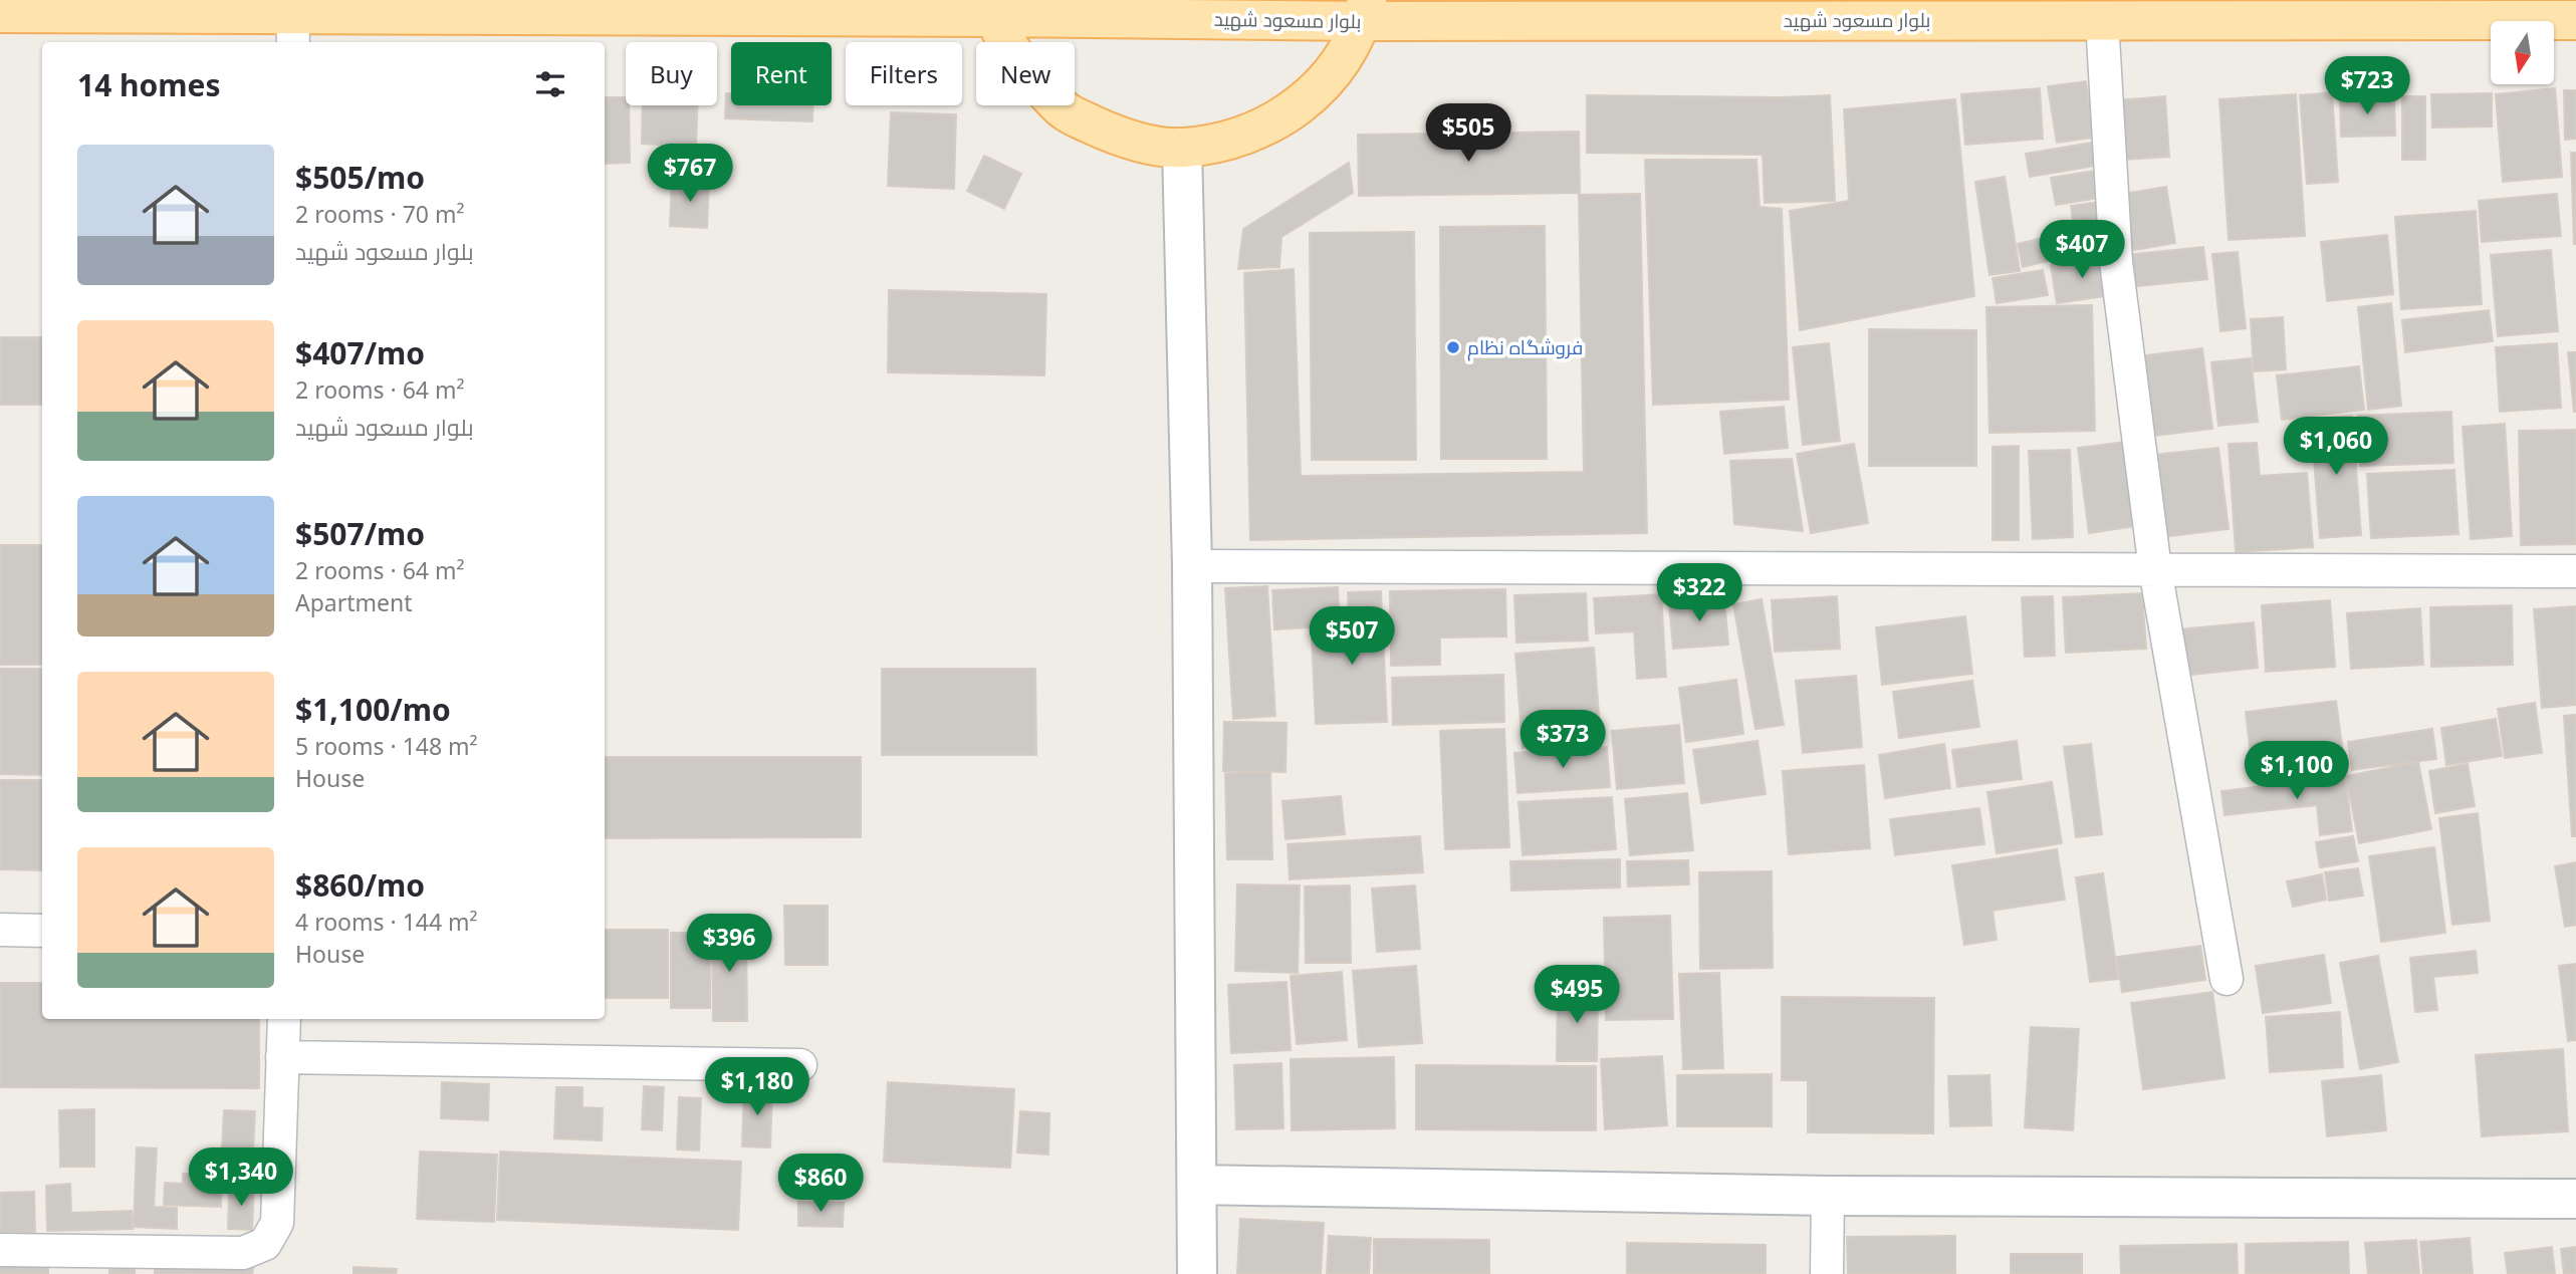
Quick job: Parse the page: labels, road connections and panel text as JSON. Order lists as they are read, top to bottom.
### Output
{
  "streets": {
    "main road": ["بلوار مسعود شهید"]
  },
  "places": ["فروشگاه نظام"],
  "north": "bottom",
  "page": {
    "chip": [
      "Buy",
      "Rent",
      "Filters",
      "New"
    ],
    "heading": "14 homes",
    "price": [
      "$723",
      "$505",
      "$767",
      "$407",
      "$1,060",
      "$322",
      "$507",
      "$373",
      "$1,100",
      "$396",
      "$495",
      "$1,180",
      "$1,340",
      "$860"
    ],
    "list": [
      {
        "name": "$505/mo",
        "note": "2 rooms · 70 m² · بلوار مسعود شهید"
      },
      {
        "name": "$407/mo",
        "note": "2 rooms · 64 m² · بلوار مسعود شهید"
      },
      {
        "name": "$507/mo",
        "note": "2 rooms · 64 m² · Apartment"
      },
      {
        "name": "$1,100/mo",
        "note": "5 rooms · 148 m² · House"
      },
      {
        "name": "$860/mo",
        "note": "4 rooms · 144 m² · House"
      }
    ]
  }
}
